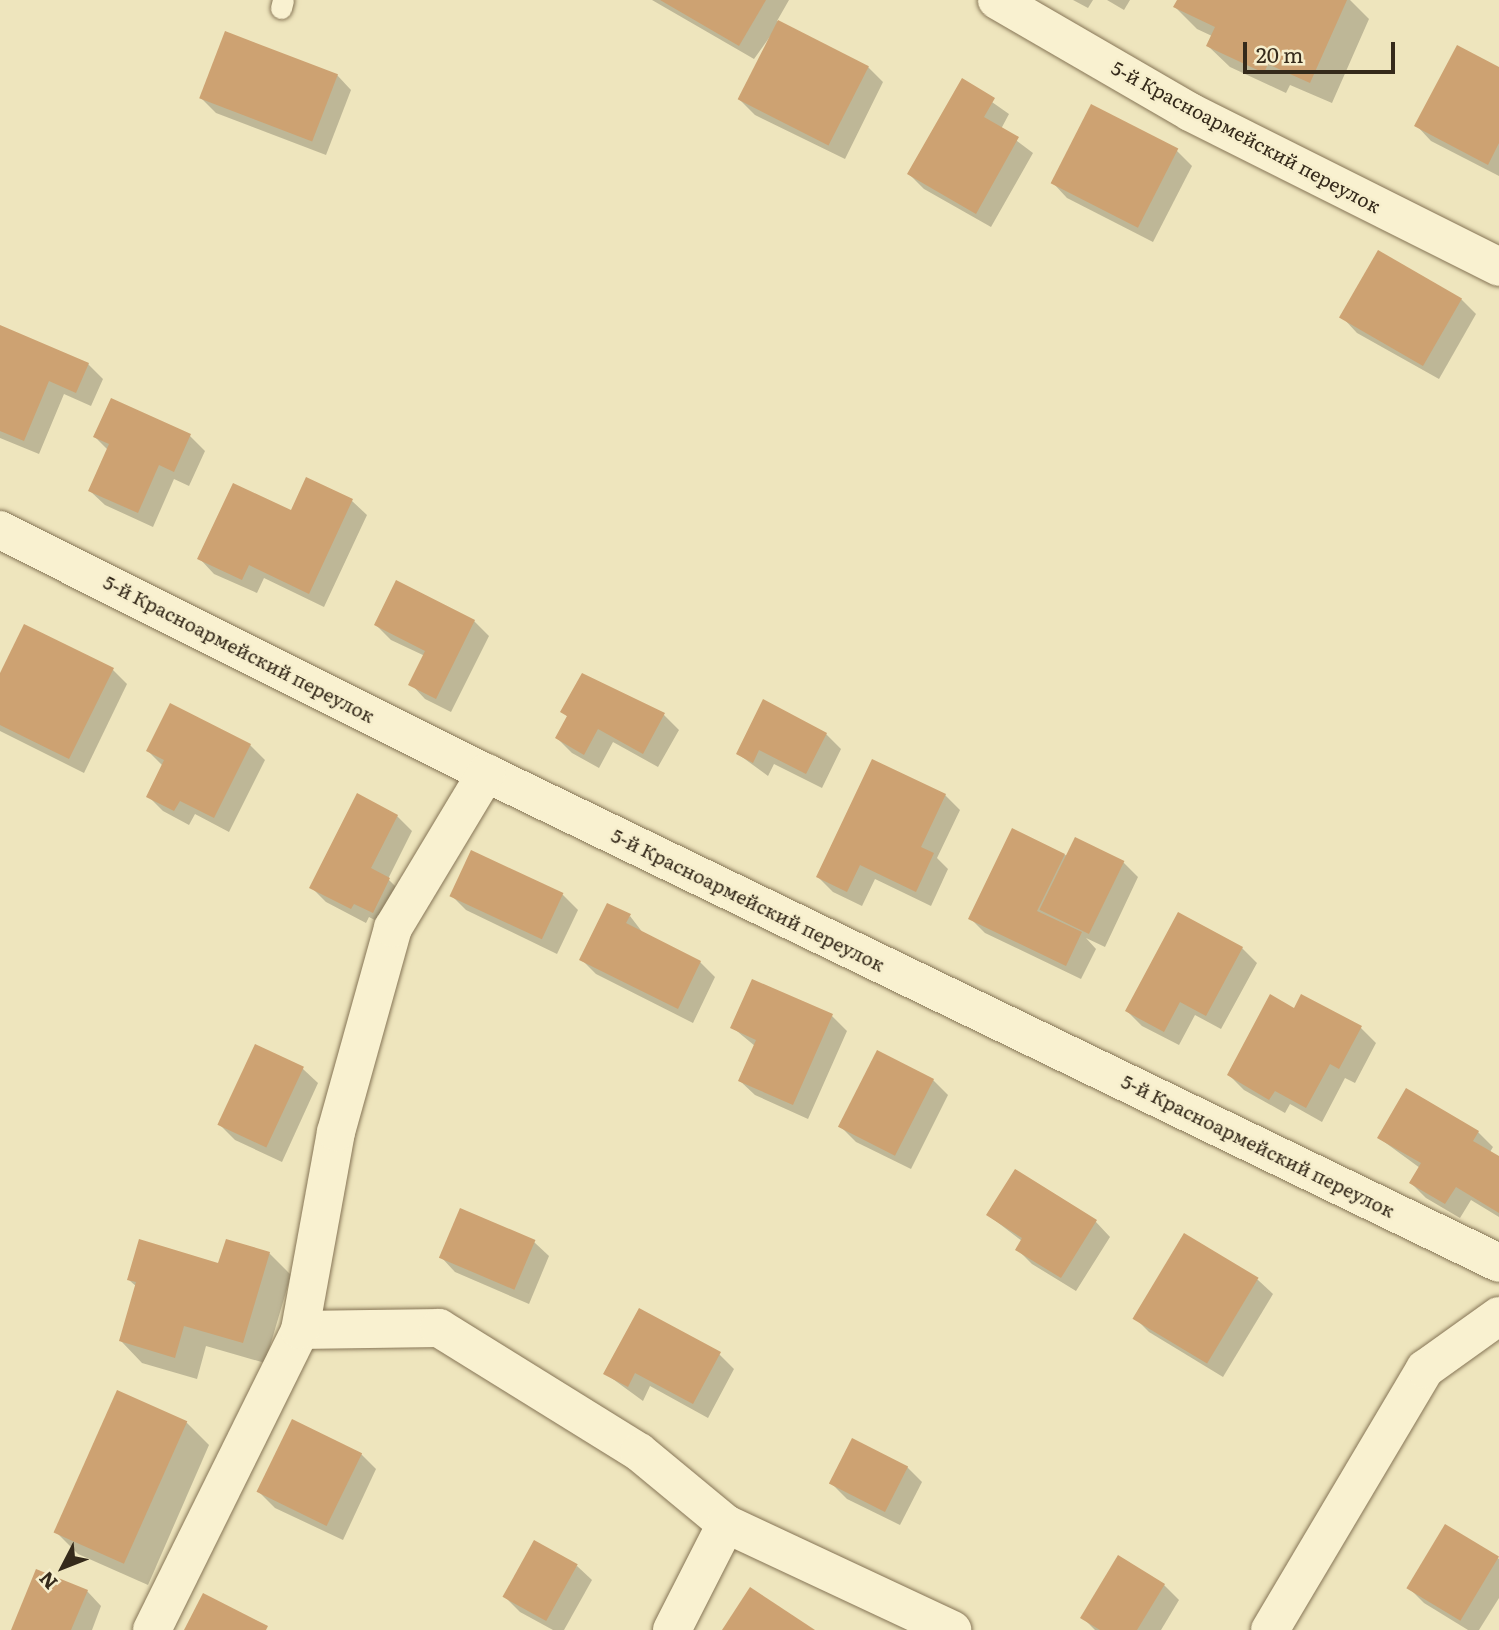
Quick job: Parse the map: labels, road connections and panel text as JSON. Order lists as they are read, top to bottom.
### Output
{
  "streets": {
    "street": ["5-й Красноармейский переулок"]
  },
  "scale_bar": "20 m",
  "north": "bottom left"
}
